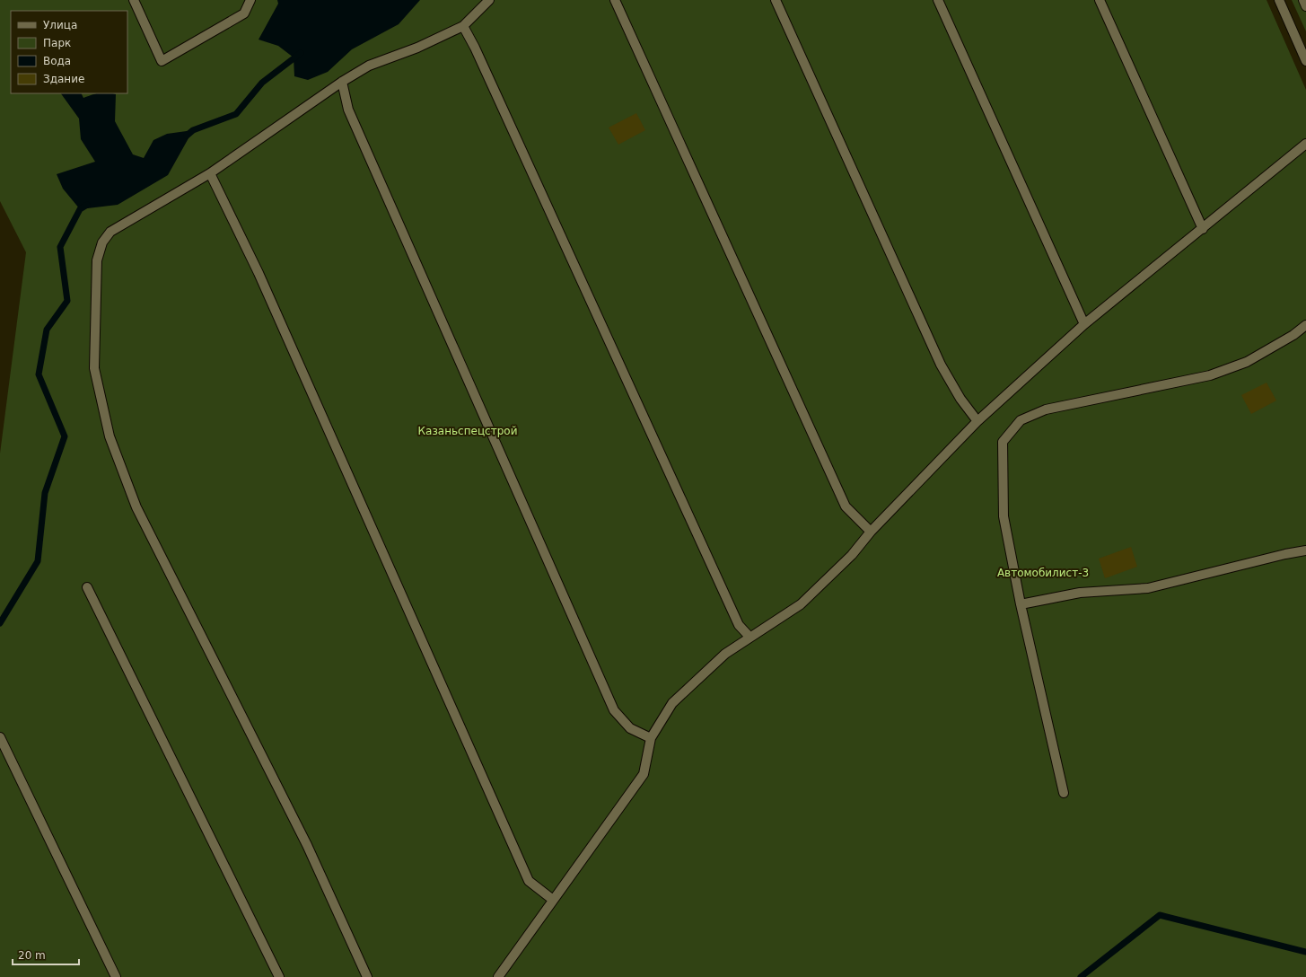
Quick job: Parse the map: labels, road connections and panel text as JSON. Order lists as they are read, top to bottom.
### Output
{
  "parks": ["Казаньспецстрой", "Автомобилист-3"],
  "legend": [
    "Улица",
    "Парк",
    "Вода",
    "Здание"
  ],
  "scale_bar": "20 m"
}
